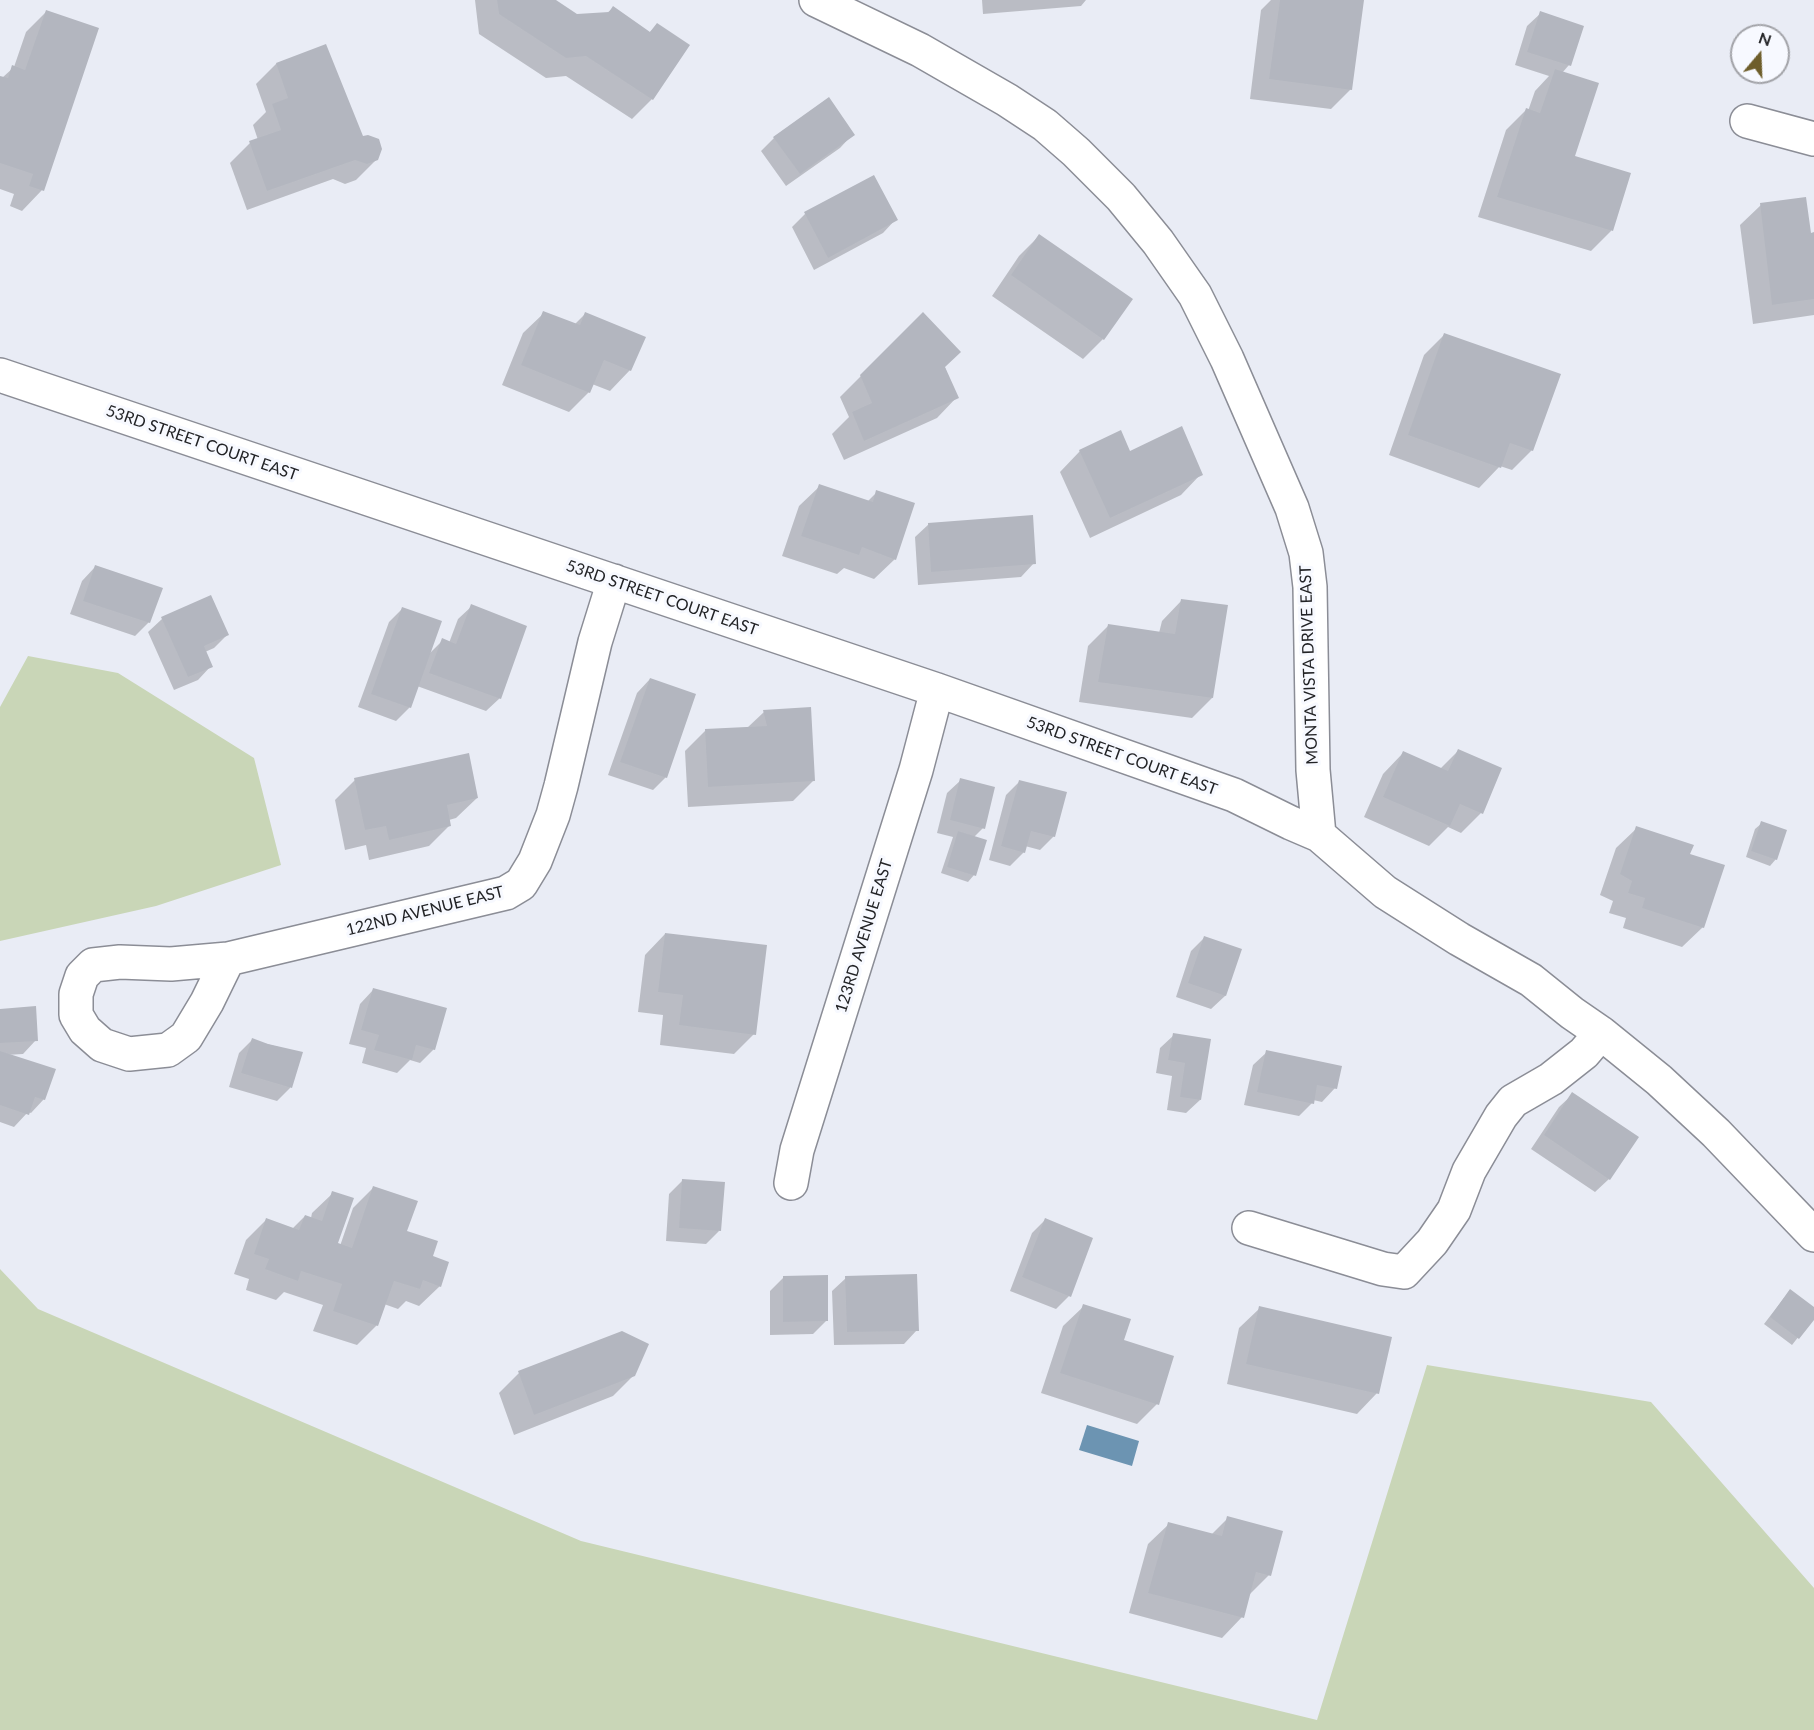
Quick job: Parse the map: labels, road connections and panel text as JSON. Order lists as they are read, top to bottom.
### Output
{
  "streets": {
    "street": [
      "53RD STREET COURT EAST",
      "MONTA VISTA DRIVE EAST",
      "122ND AVENUE EAST",
      "123RD AVENUE EAST"
    ]
  },
  "crossings": [
    ["53RD STREET COURT EAST", "MONTA VISTA DRIVE EAST"],
    ["53RD STREET COURT EAST", "122ND AVENUE EAST"],
    ["53RD STREET COURT EAST", "123RD AVENUE EAST"]
  ],
  "north": "top"
}
